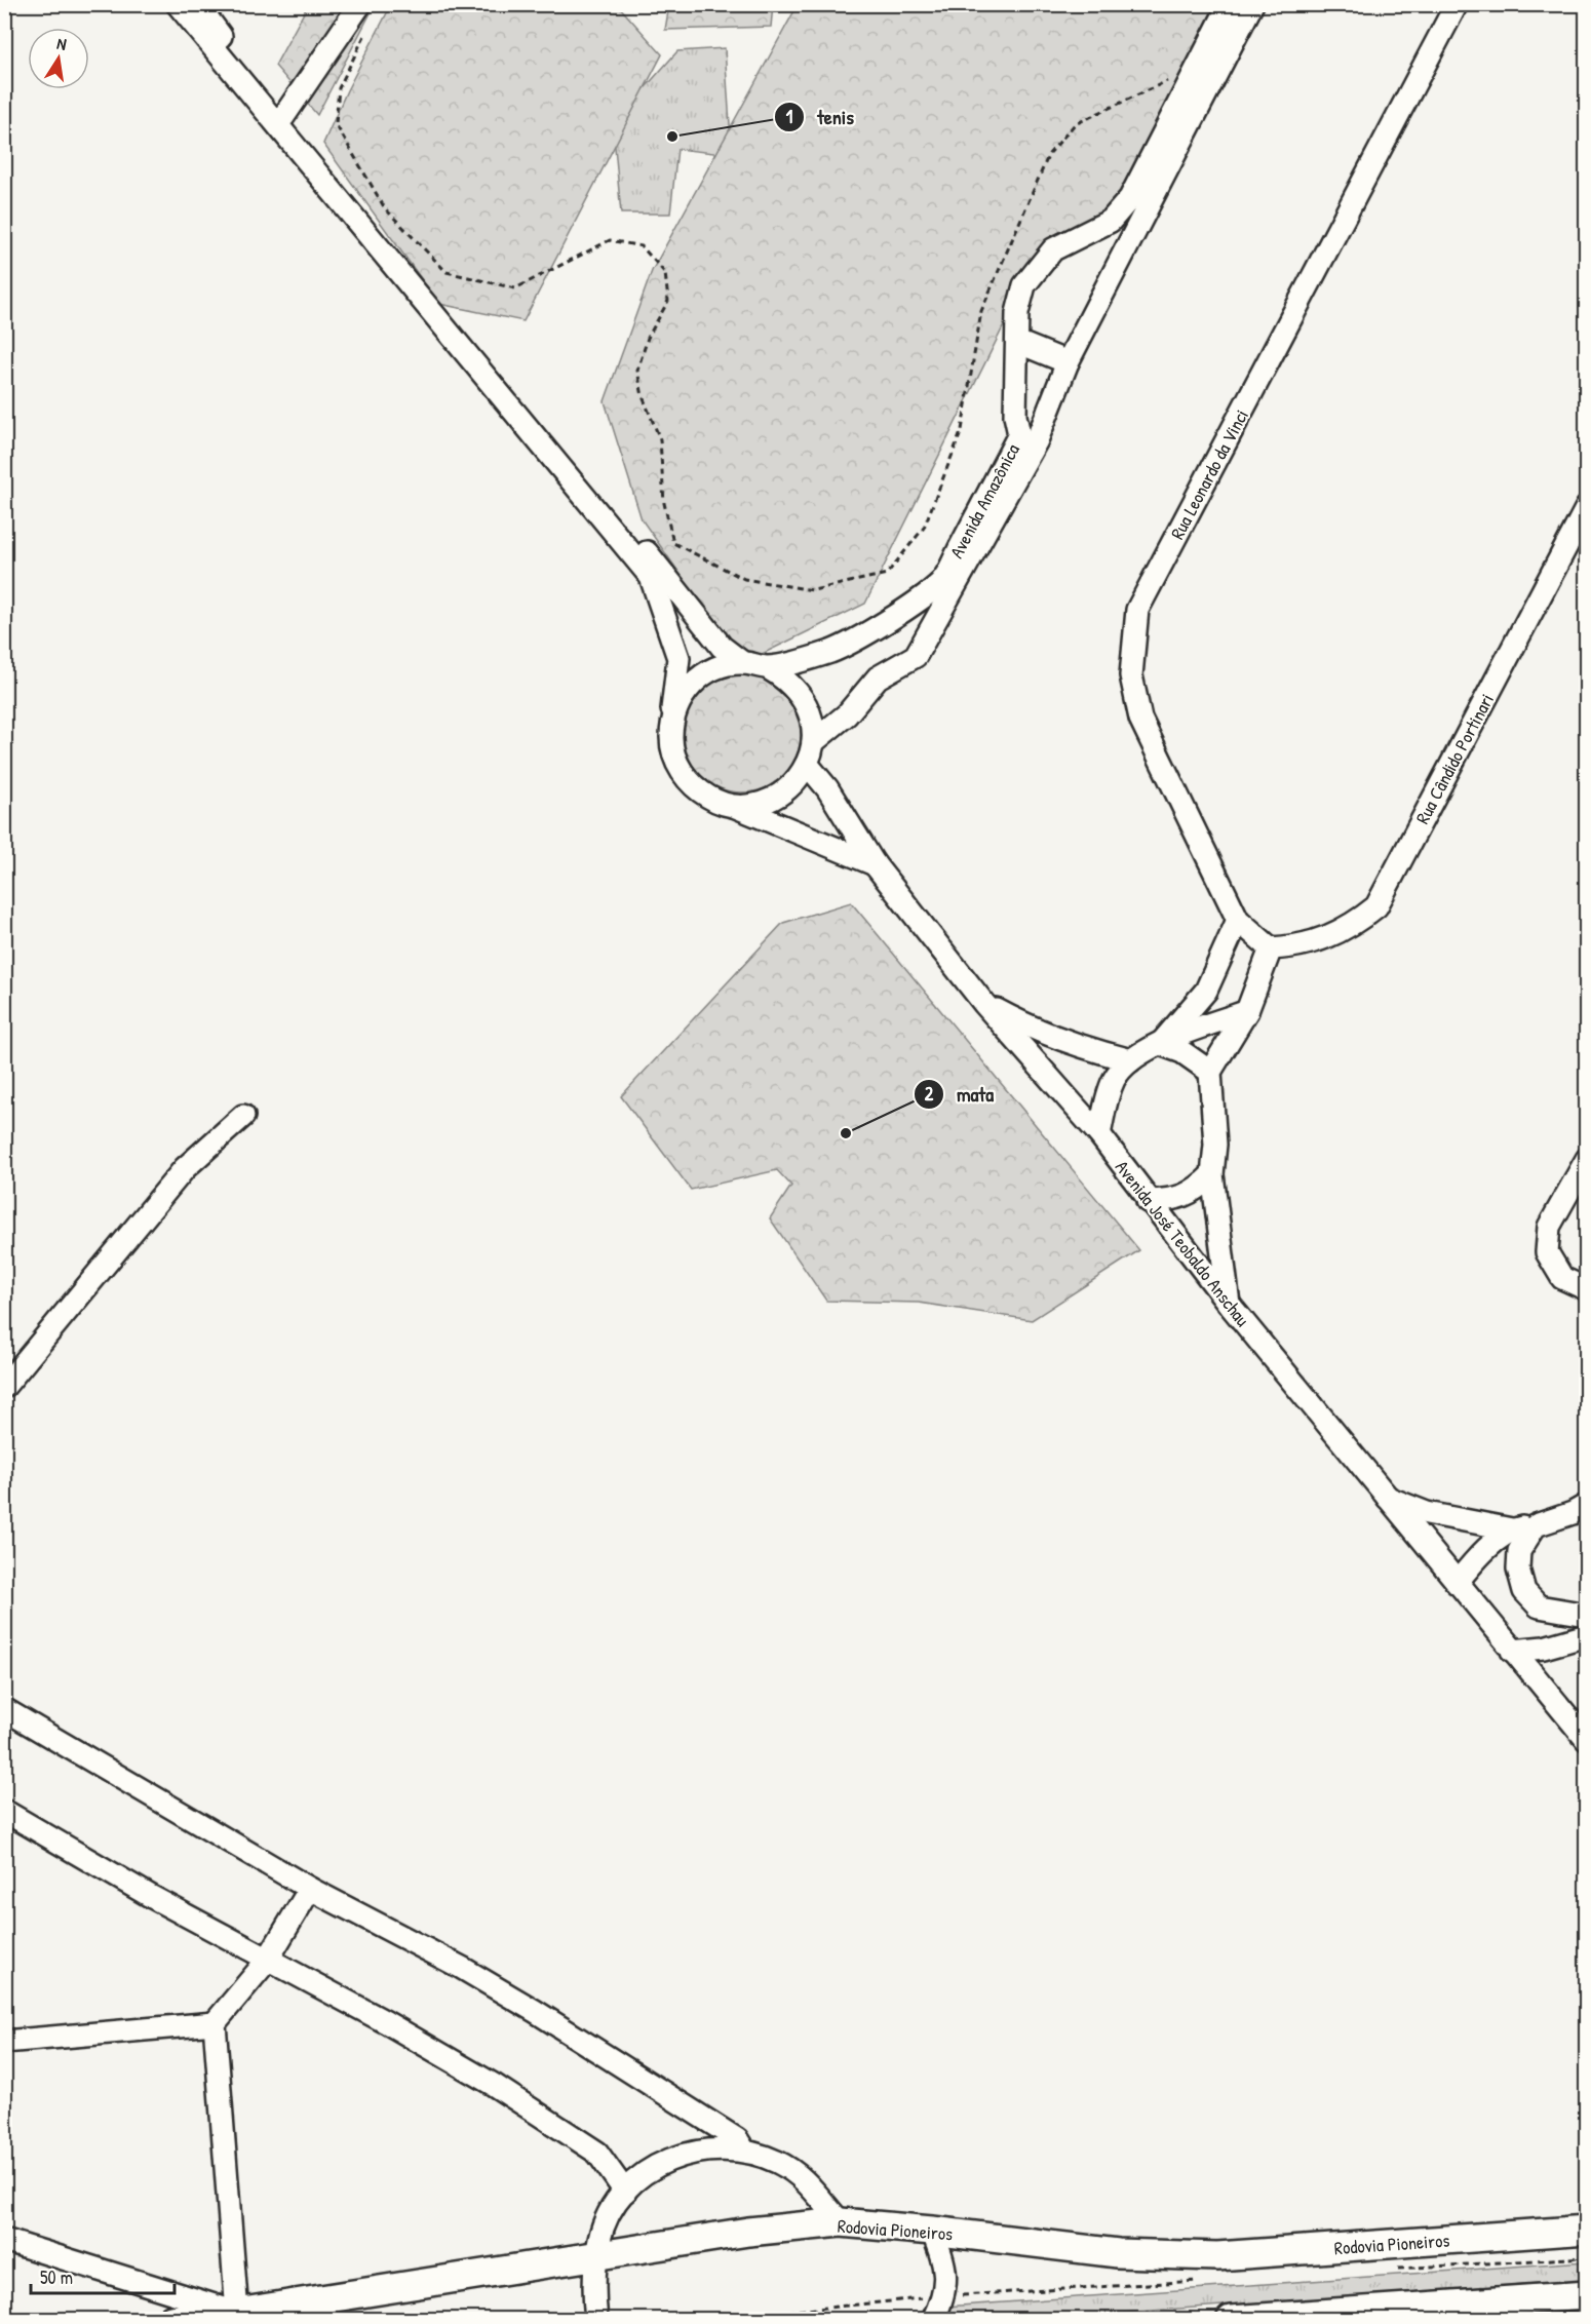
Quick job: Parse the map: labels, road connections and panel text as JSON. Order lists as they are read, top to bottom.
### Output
{
  "streets": {
    "main road": ["Rodovia Pioneiros"],
    "street": [
      "Rua Leonardo da Vinci",
      "Avenida Amazônica",
      "Rua Cândido Portinari",
      "Avenida José Teobaldo Anschau"
    ]
  },
  "crossings": [
    ["Rua Leonardo da Vinci", "Rua Cândido Portinari"],
    ["Avenida Amazônica", "Avenida José Teobaldo Anschau"]
  ],
  "places": ["tenis", "mata"],
  "scale_bar": "50 m",
  "north": "top"
}
